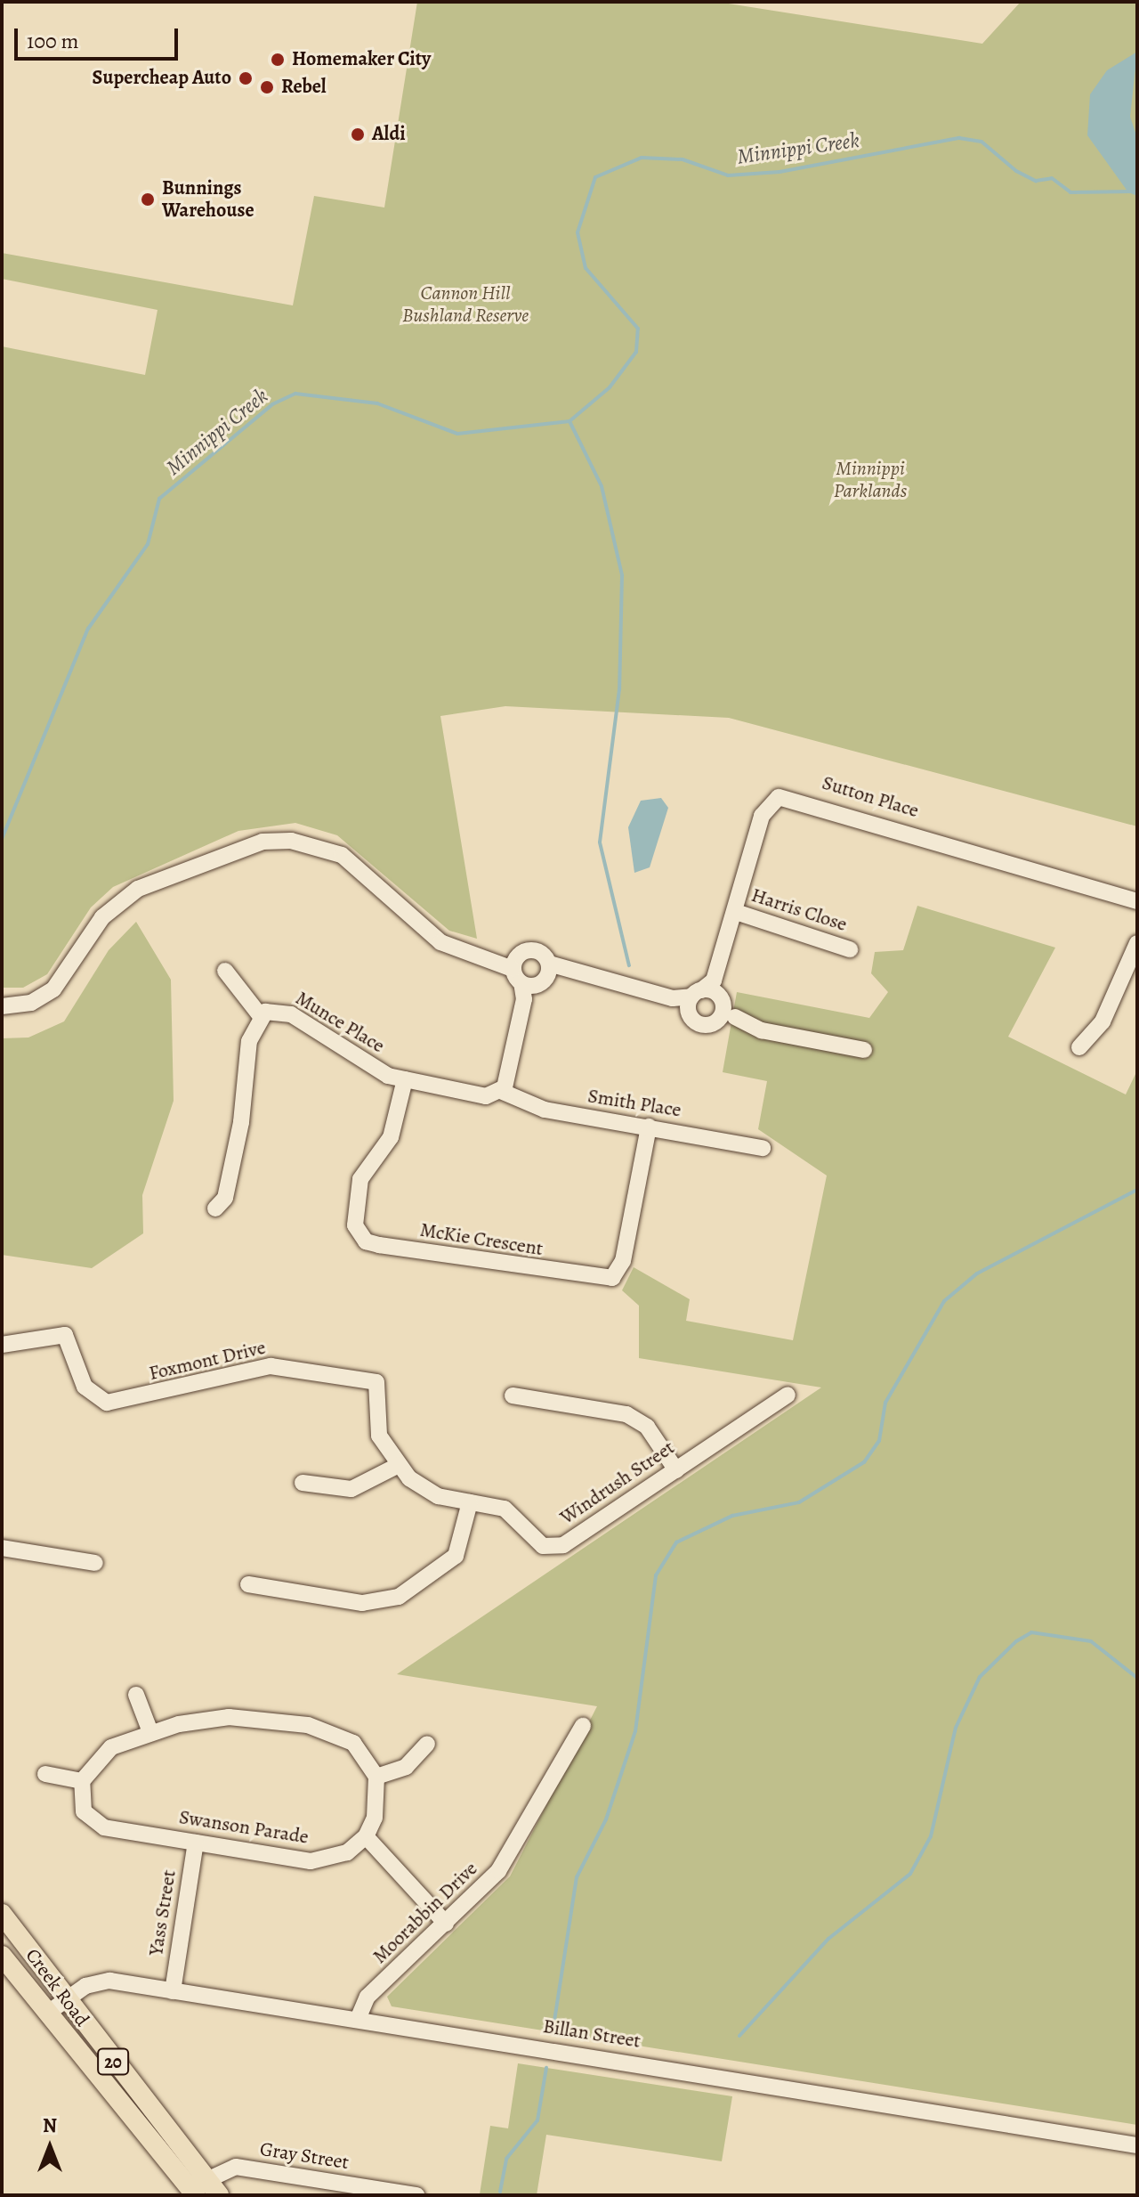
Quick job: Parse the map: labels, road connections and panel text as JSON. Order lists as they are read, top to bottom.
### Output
{
  "streets": {
    "main road": ["Creek Road", "20"],
    "street": [
      "Sutton Place",
      "Harris Close",
      "Munce Place",
      "Smith Place",
      "McKie Crescent",
      "Foxmont Drive",
      "Windrush Street",
      "Swanson Parade",
      "Yass Street",
      "Moorabbin Drive",
      "Billan Street",
      "Gray Street"
    ]
  },
  "crossings": [
    ["Sutton Place", "Harris Close"],
    ["Munce Place", "Smith Place"],
    ["Munce Place", "McKie Crescent"],
    ["Smith Place", "McKie Crescent"],
    ["Foxmont Drive", "Windrush Street"],
    ["Swanson Parade", "Yass Street"],
    ["Yass Street", "Billan Street"],
    ["Moorabbin Drive", "Billan Street"],
    ["Creek Road", "Billan Street"],
    ["Creek Road", "Gray Street"]
  ],
  "water": ["Minnippi Creek"],
  "parks": ["Cannon Hill Bushland Reserve", "Minnippi Parklands"],
  "places": [
    "Homemaker City",
    "Supercheap Auto",
    "Rebel",
    "Aldi",
    "Bunnings Warehouse"
  ],
  "scale_bar": "100 m",
  "north": "top"
}
